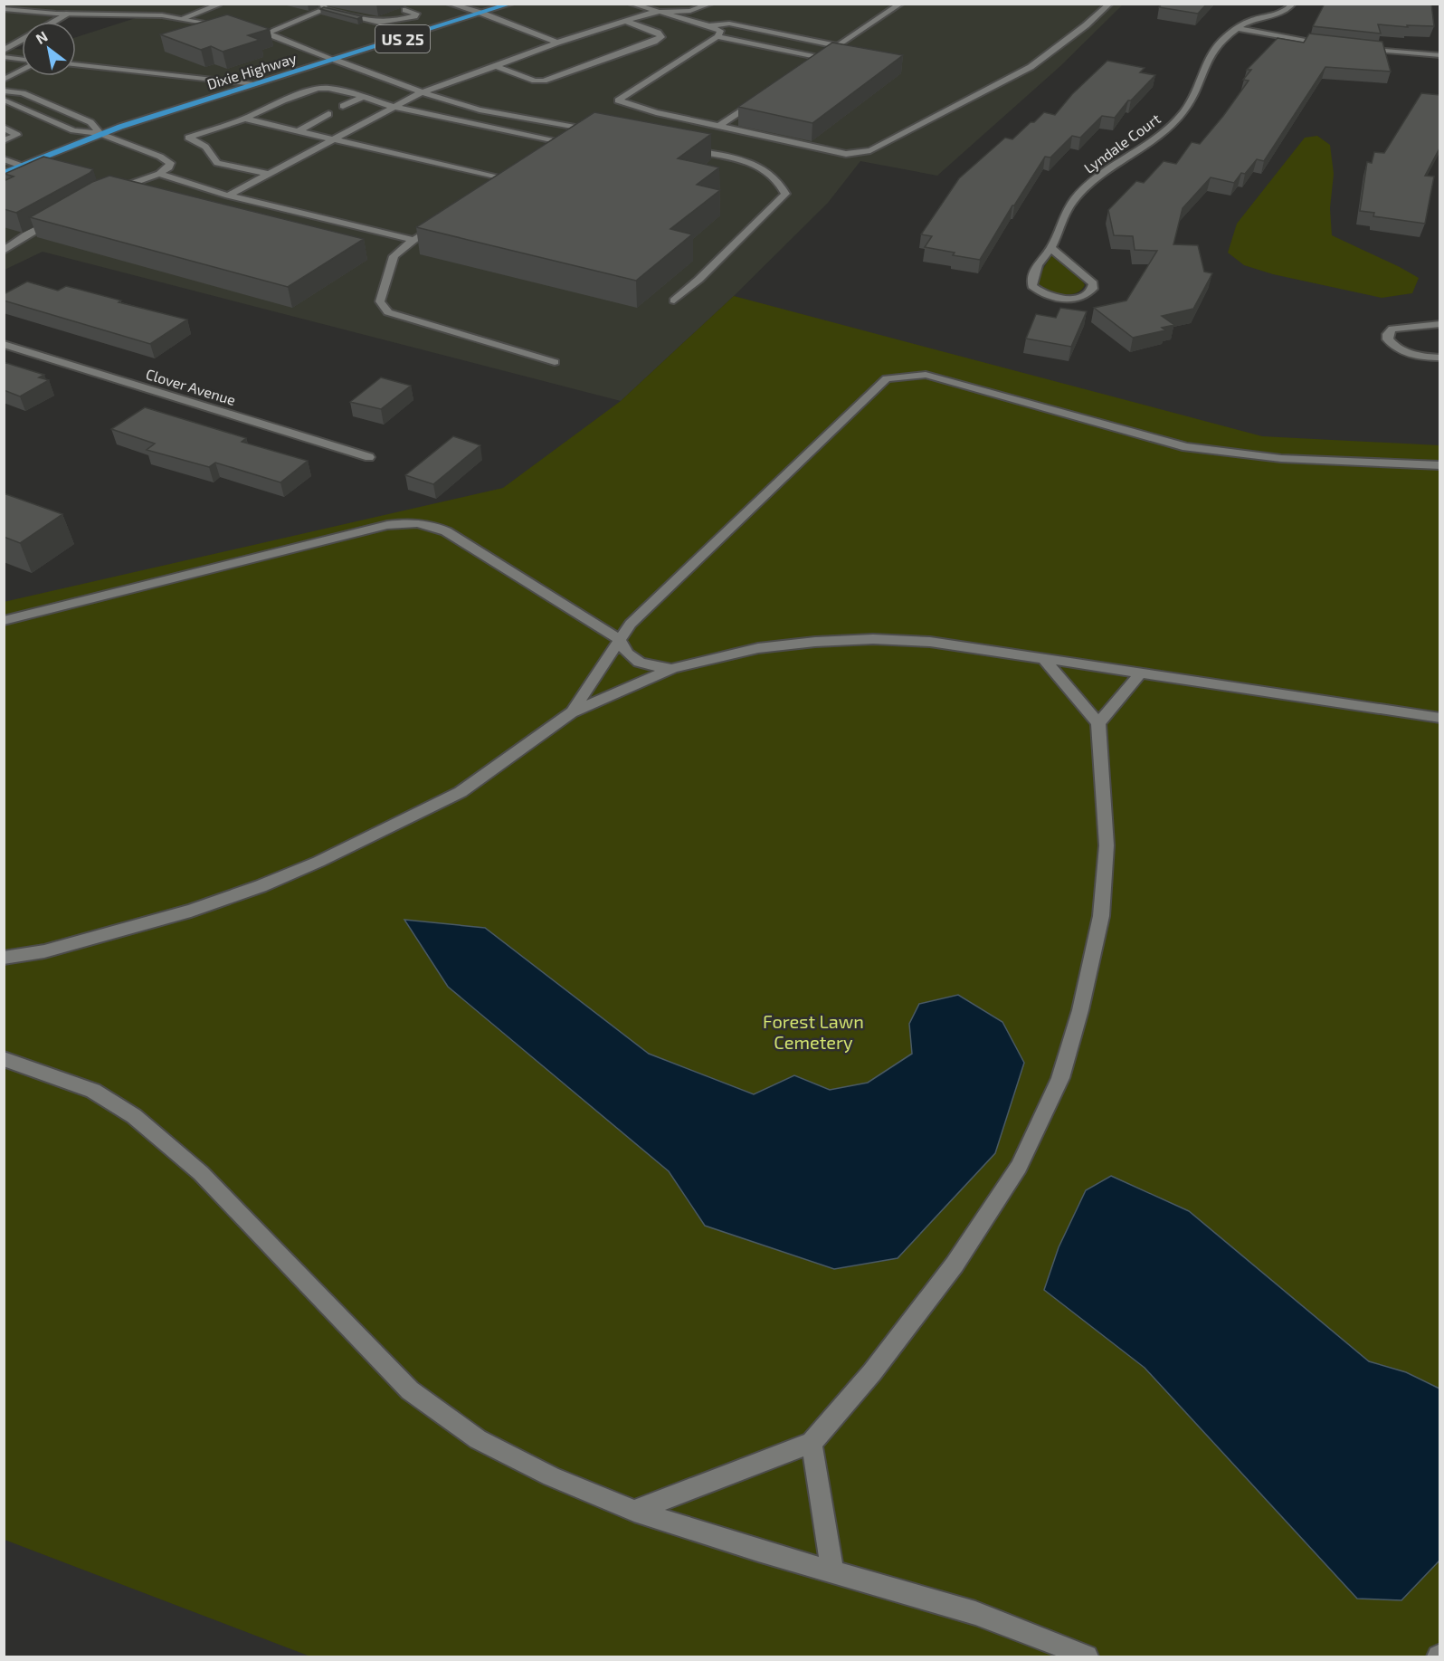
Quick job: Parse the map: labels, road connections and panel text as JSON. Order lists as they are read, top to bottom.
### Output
{
  "streets": {
    "main road": ["US 25", "Dixie Highway"],
    "street": ["Lyndale Court", "Clover Avenue"]
  },
  "parks": ["Forest Lawn Cemetery"],
  "north": "top left"
}
